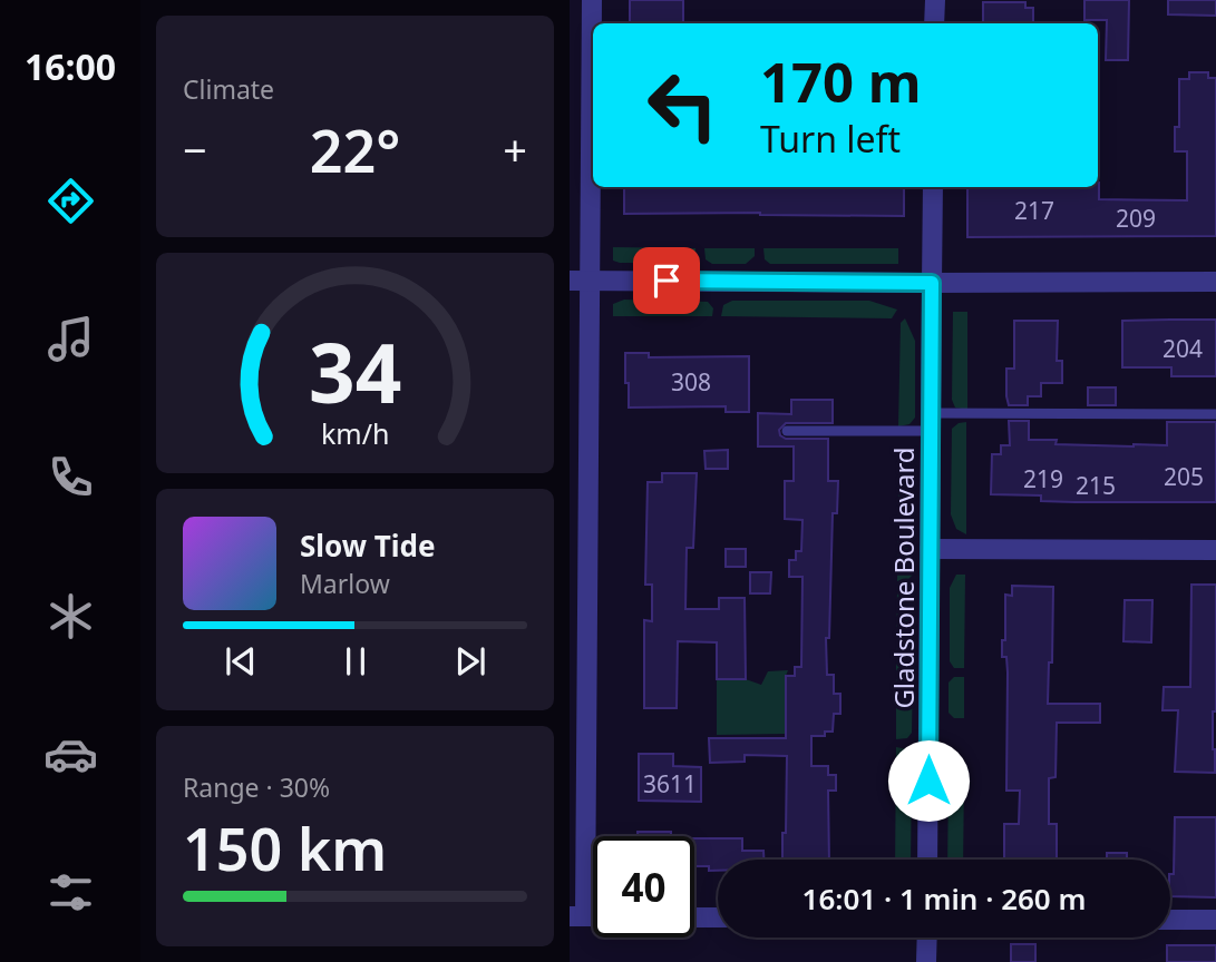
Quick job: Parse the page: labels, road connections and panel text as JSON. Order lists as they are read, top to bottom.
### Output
{
  "streets": {
    "street": ["Gladstone Boulevard"]
  },
  "house_numbers": [
    "217",
    "209",
    "204",
    "308",
    "205",
    "219",
    "215",
    "3611"
  ],
  "page": {
    "tabs": "16:00",
    "tile": [
      "Climate",
      ["Range · 30%", "150 km"]
    ],
    "turn": ["170 m", "Turn left"],
    "heat": ["−", "22°", "+"],
    "song": ["Slow Tide", "Marlow"],
    "limit": "40",
    "trip": "16:01 · 1 min · 260 m",
    "gauge": ["34", "km/h"]
  }
}
